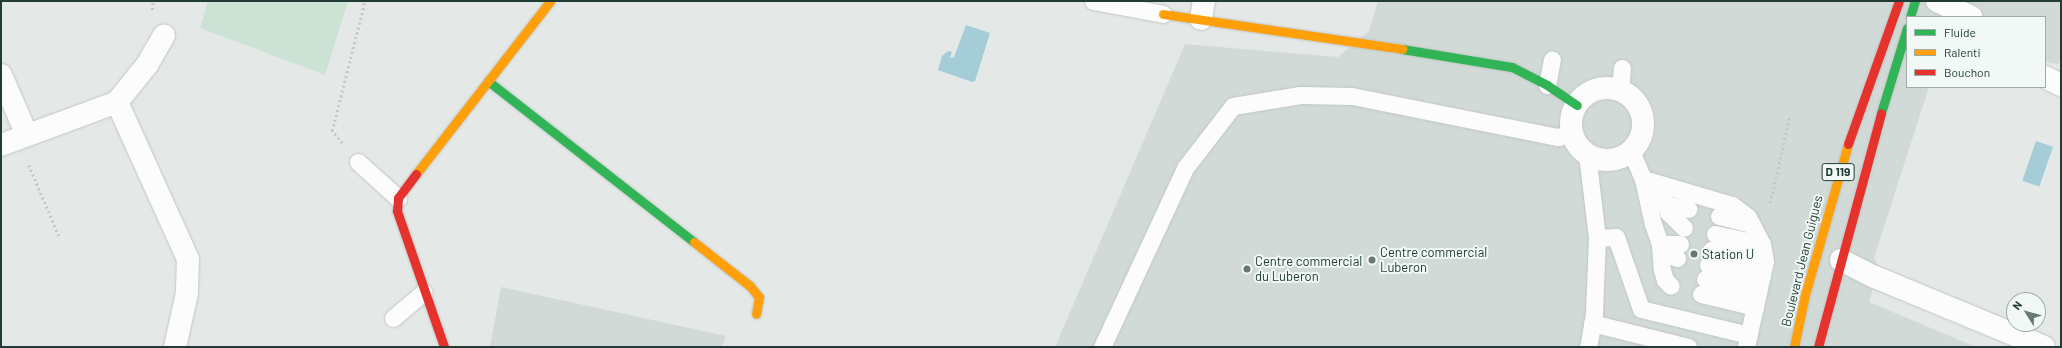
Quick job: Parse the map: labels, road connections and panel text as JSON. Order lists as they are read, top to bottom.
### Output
{
  "streets": {
    "street": ["D 119", "Boulevard Jean Guigues"]
  },
  "places": ["Station U", "Centre commercial Luberon", "Centre commercial du Luberon"],
  "legend": ["Fluide", "Ralenti", "Bouchon"],
  "north": "top left"
}
